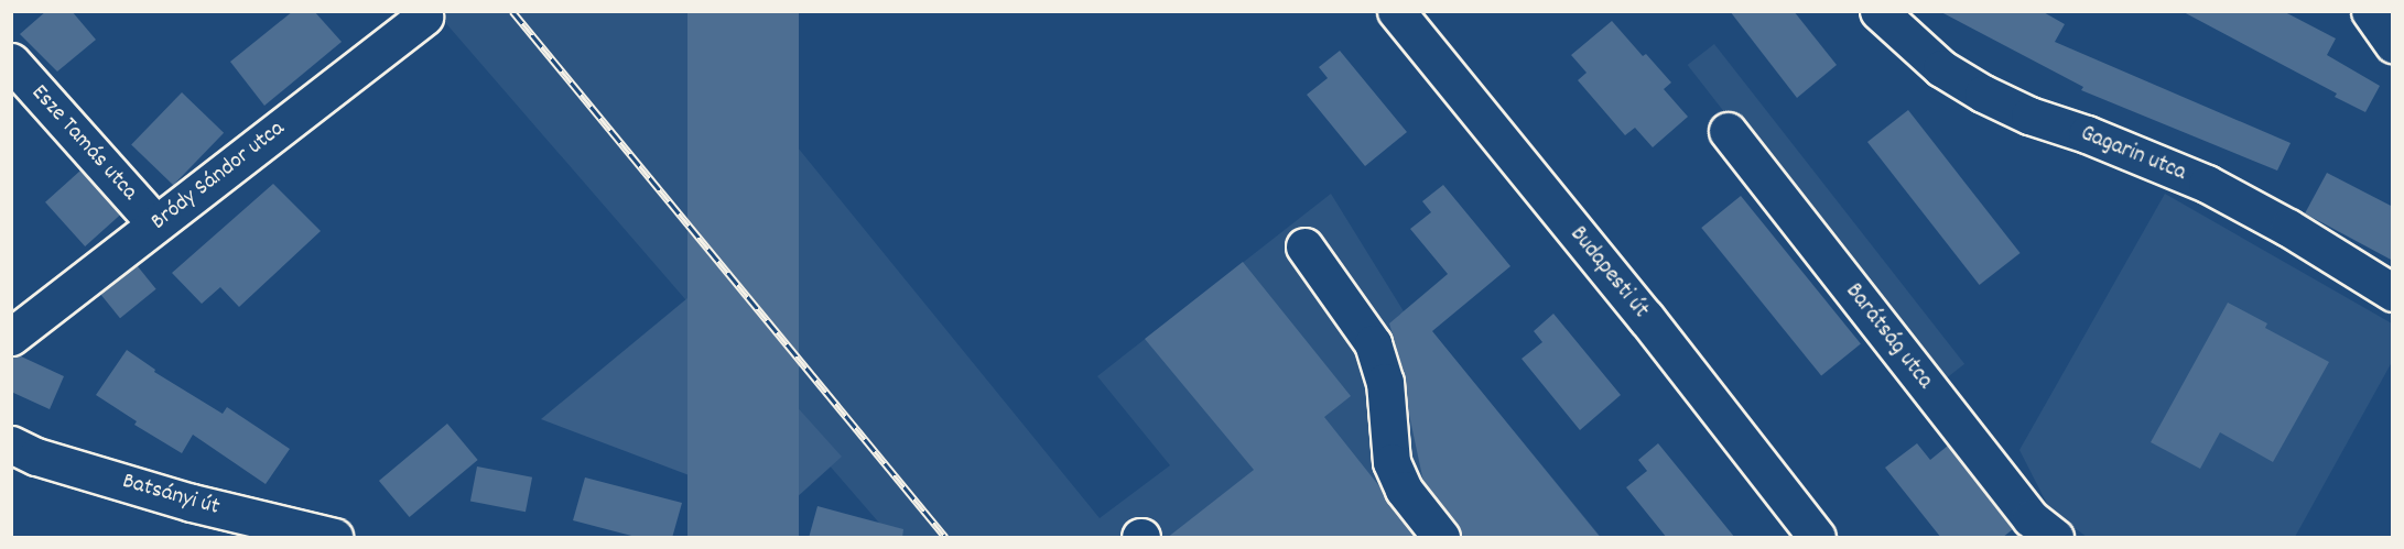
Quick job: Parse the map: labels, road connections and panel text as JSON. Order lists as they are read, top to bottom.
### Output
{
  "streets": {
    "street": [
      "Esze Tamás utca",
      "Gagarin utca",
      "Bródy Sándor utca",
      "Budapesti út",
      "Barátság utca",
      "Batsányi út"
    ]
  },
  "crossings": [
    ["Esze Tamás utca", "Bródy Sándor utca"]
  ]
}
